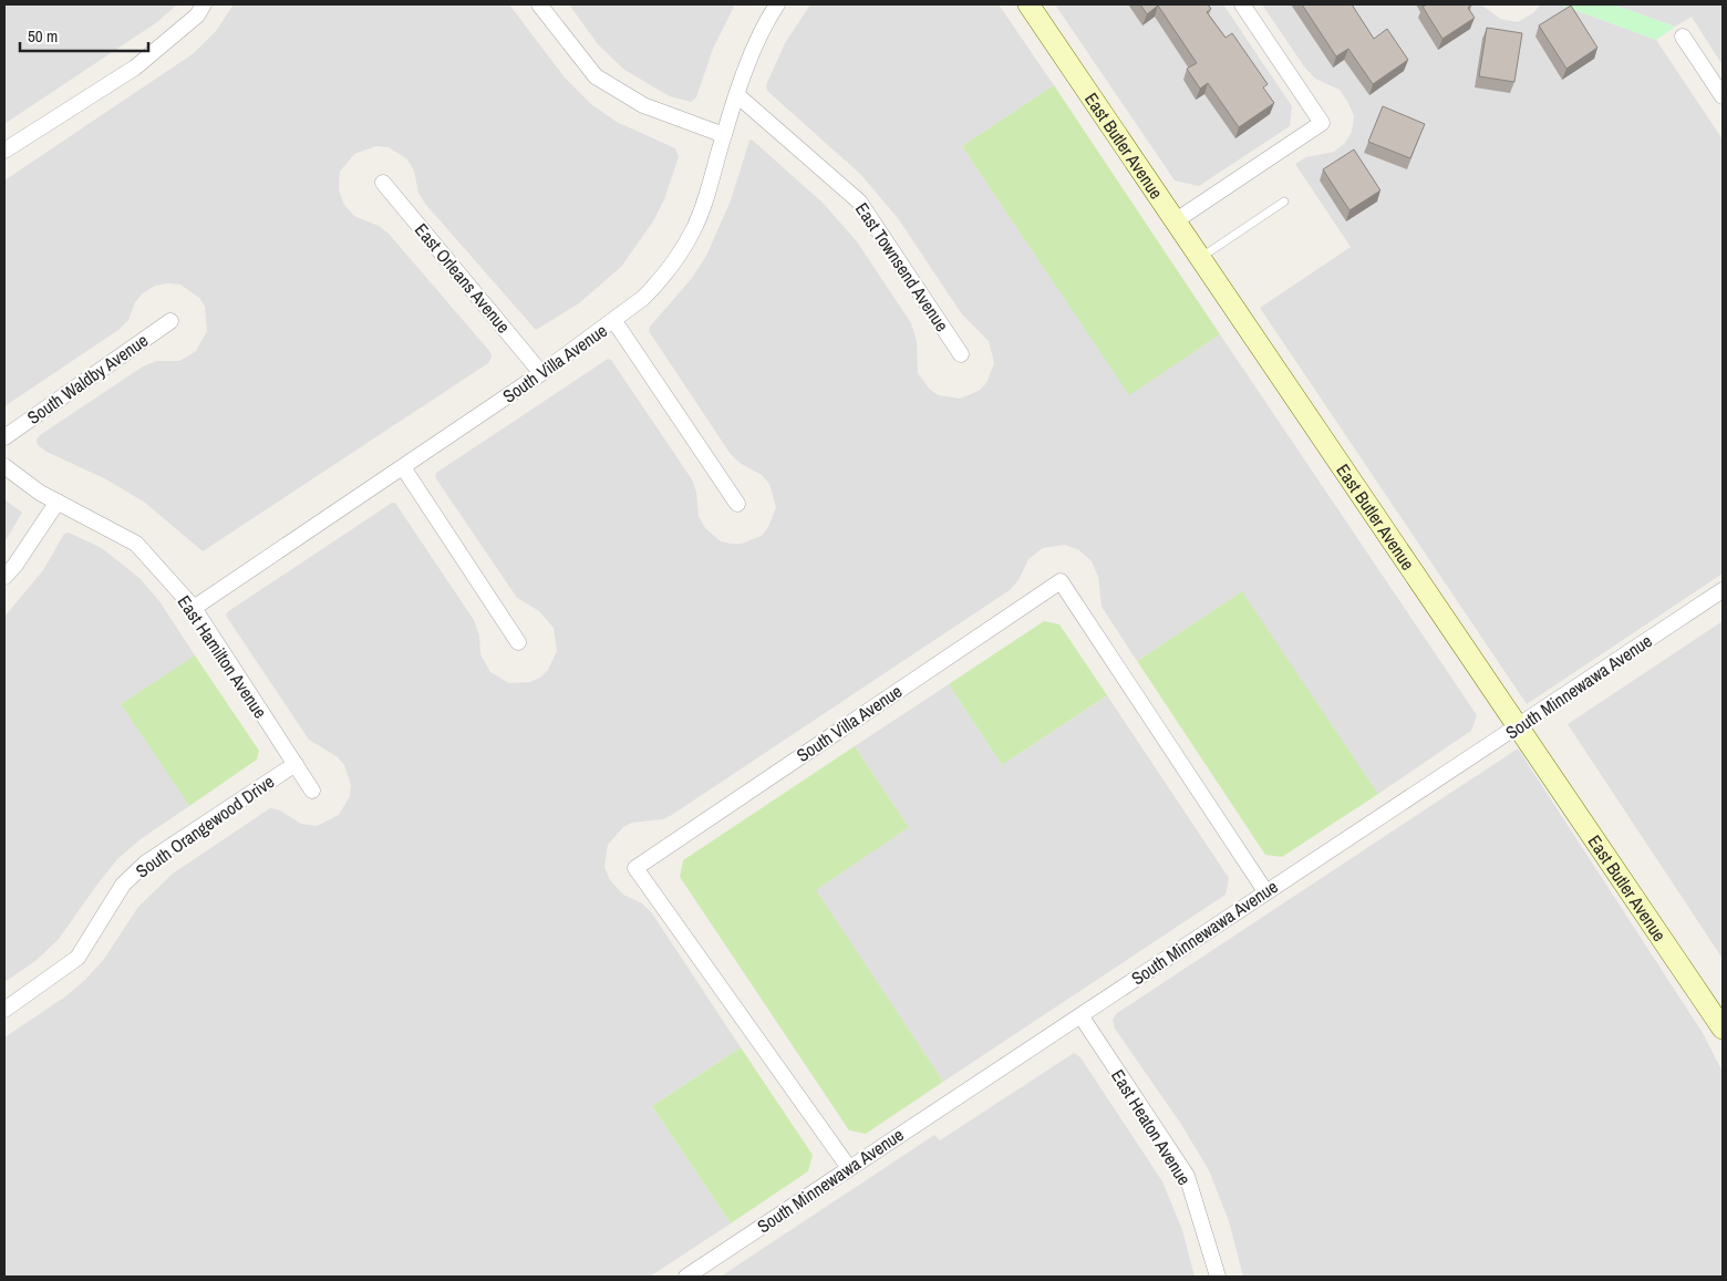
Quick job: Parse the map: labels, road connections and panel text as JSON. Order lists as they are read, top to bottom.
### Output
{
  "streets": {
    "street": [
      "East Butler Avenue",
      "East Townsend Avenue",
      "East Orleans Avenue",
      "South Villa Avenue",
      "South Waldby Avenue",
      "East Hamilton Avenue",
      "South Minnewawa Avenue",
      "South Orangewood Drive",
      "East Heaton Avenue"
    ]
  },
  "crossings": [
    ["East Butler Avenue", "South Minnewawa Avenue"],
    ["East Townsend Avenue", "South Villa Avenue"],
    ["East Orleans Avenue", "South Villa Avenue"],
    ["South Villa Avenue", "East Hamilton Avenue"],
    ["South Villa Avenue", "South Minnewawa Avenue"],
    ["East Hamilton Avenue", "South Orangewood Drive"],
    ["South Minnewawa Avenue", "East Heaton Avenue"]
  ],
  "scale_bar": "50 m"
}
